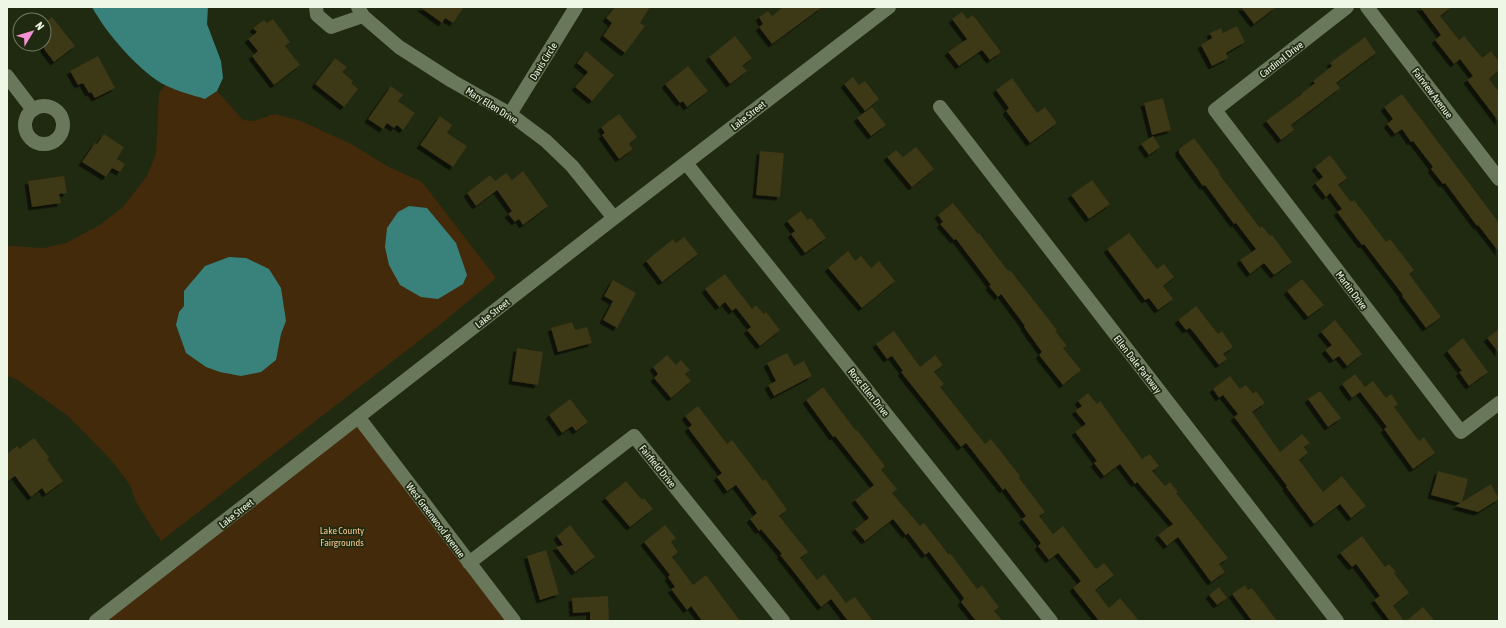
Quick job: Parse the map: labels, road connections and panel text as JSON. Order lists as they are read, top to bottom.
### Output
{
  "streets": {
    "street": [
      "Cardinal Drive",
      "Davis Circle",
      "Fairview Avenue",
      "Mary Ellen Drive",
      "Lake Street",
      "Martin Drive",
      "Ellen Dale Parkway",
      "Rose Ellen Drive",
      "Fairfield Drive",
      "West Greenwood Avenue"
    ]
  },
  "crossings": [
    ["Cardinal Drive", "Martin Drive"],
    ["Davis Circle", "Mary Ellen Drive"],
    ["Mary Ellen Drive", "Lake Street"],
    ["Lake Street", "Rose Ellen Drive"],
    ["Lake Street", "West Greenwood Avenue"],
    ["Fairfield Drive", "West Greenwood Avenue"]
  ],
  "parks": ["Lake County Fairgrounds"],
  "north": "top right"
}
